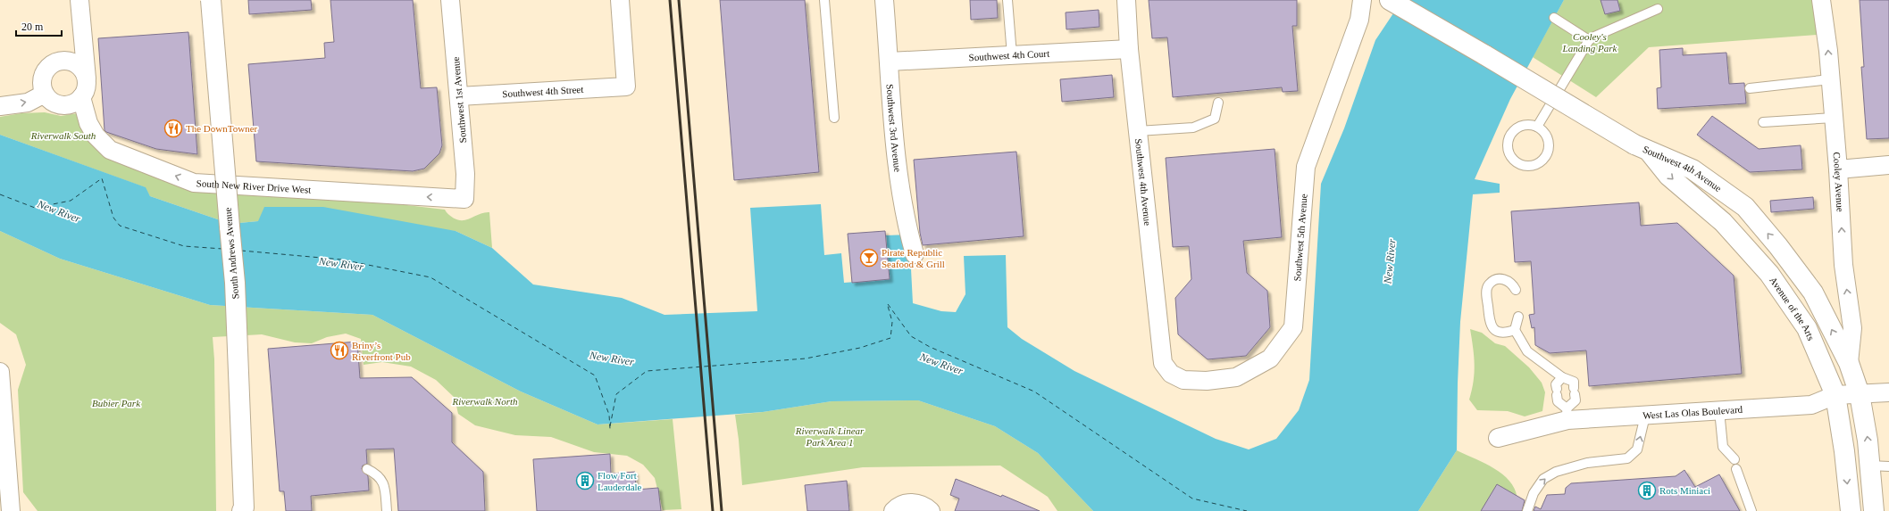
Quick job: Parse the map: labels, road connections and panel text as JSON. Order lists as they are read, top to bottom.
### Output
{
  "streets": {
    "main road": ["Southwest 4th Avenue", "South Andrews Avenue", "Avenue of the Arts"],
    "street": [
      "Southwest 4th Court",
      "Southwest 4th Street",
      "Southwest 1st Avenue",
      "Southwest 3rd Avenue",
      "Cooley Avenue",
      "South New River Drive West",
      "Southwest 5th Avenue",
      "West Las Olas Boulevard"
    ]
  },
  "crossings": [
    ["Southwest 4th Court", "Southwest 3rd Avenue"],
    ["Southwest 4th Court", "Southwest 4th Avenue"],
    ["Southwest 4th Street", "Southwest 1st Avenue"],
    ["Southwest 1st Avenue", "South New River Drive West"],
    ["Southwest 4th Avenue", "Cooley Avenue"],
    ["Southwest 4th Avenue", "Southwest 5th Avenue"],
    ["Southwest 4th Avenue", "Avenue of the Arts"],
    ["Southwest 4th Avenue", "West Las Olas Boulevard"],
    ["Avenue of the Arts", "West Las Olas Boulevard"]
  ],
  "one_way": ["Cooley Avenue", "South New River Drive West", "Avenue of the Arts"],
  "water": ["New River"],
  "parks": [
    "Cooley's Landing Park",
    "Riverwalk South",
    "Riverwalk North",
    "Bubier Park",
    "Riverwalk Linear Park Area 1"
  ],
  "places": {
    "restaurant": ["The DownTowner", "Briny’s Riverfront Pub"],
    "bar": ["Pirate Republic Seafood & Grill"],
    "building": ["Flow Fort Lauderdale", "Rots Miniaci"]
  },
  "scale_bar": "20 m"
}
